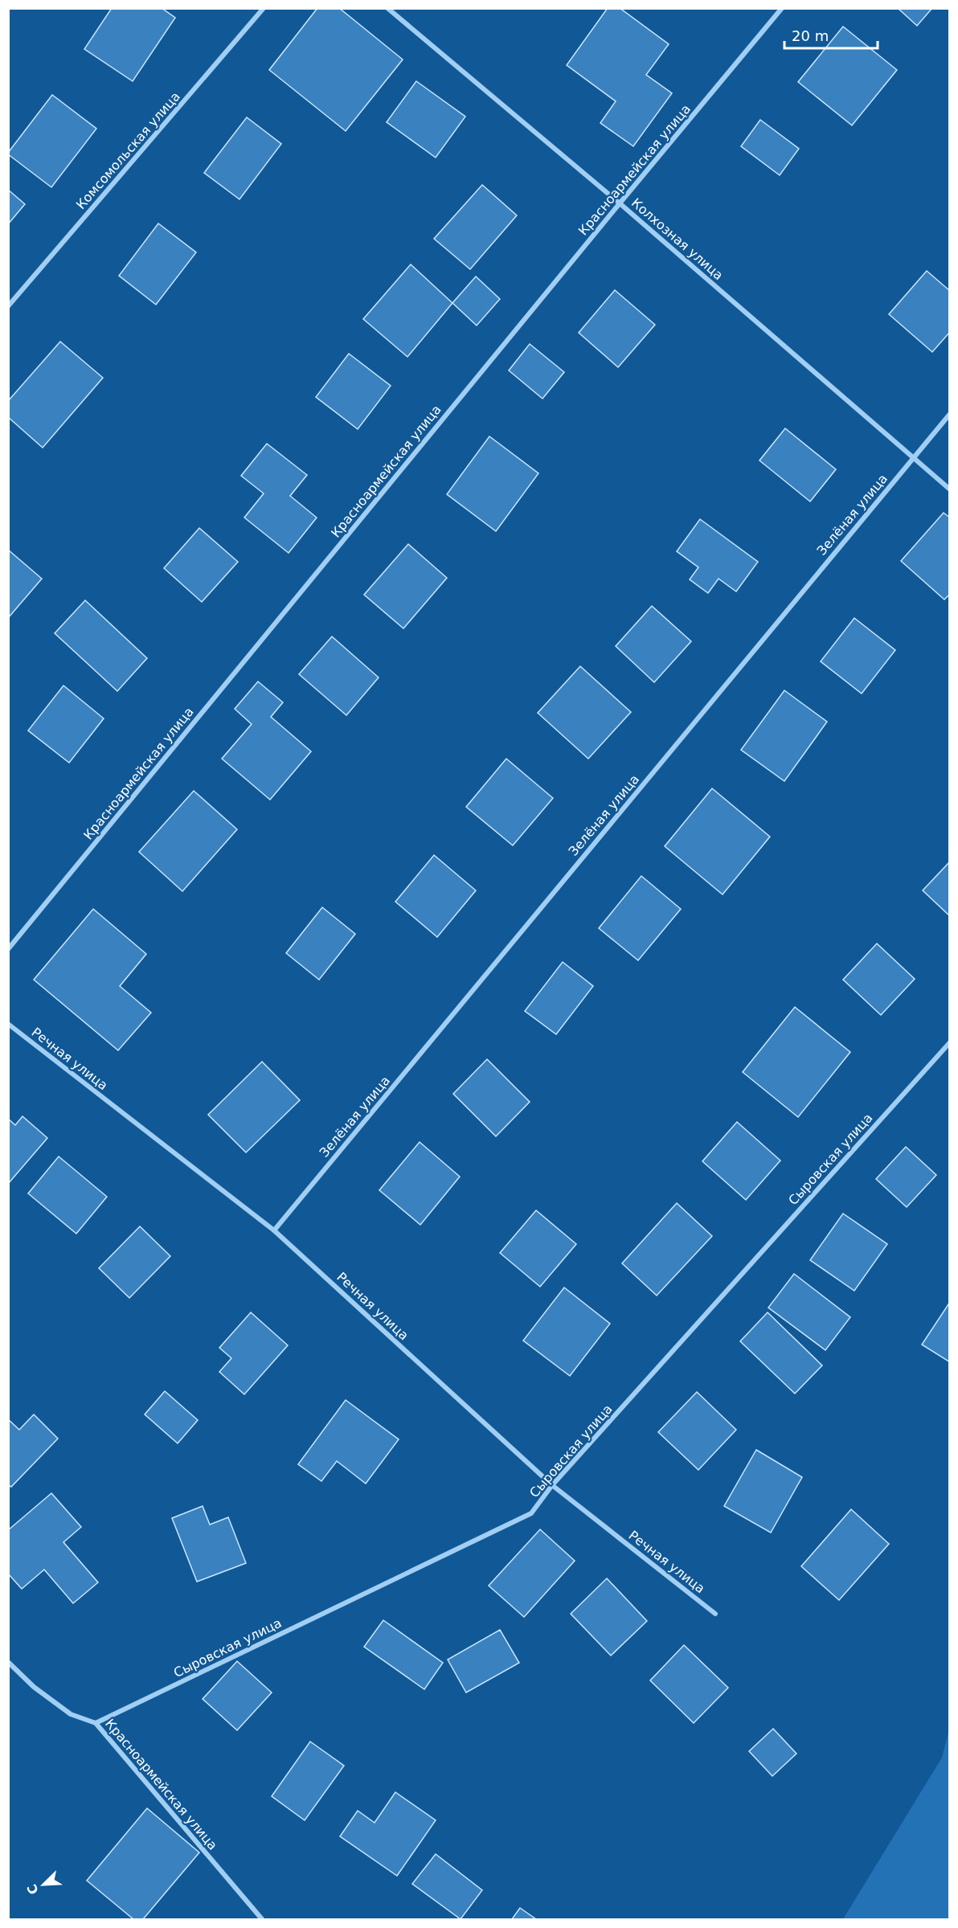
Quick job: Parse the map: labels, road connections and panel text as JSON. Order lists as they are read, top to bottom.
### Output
{
  "streets": {
    "street": [
      "Комсомольская улица",
      "Красноармейская улица",
      "Колхозная улица",
      "Зелёная улица",
      "Речная улица",
      "Сыровская улица"
    ]
  },
  "crossings": [
    ["Красноармейская улица", "Колхозная улица"],
    ["Красноармейская улица", "Сыровская улица"],
    ["Колхозная улица", "Зелёная улица"],
    ["Зелёная улица", "Речная улица"],
    ["Речная улица", "Сыровская улица"]
  ],
  "scale_bar": "20 m",
  "north": "bottom left"
}
